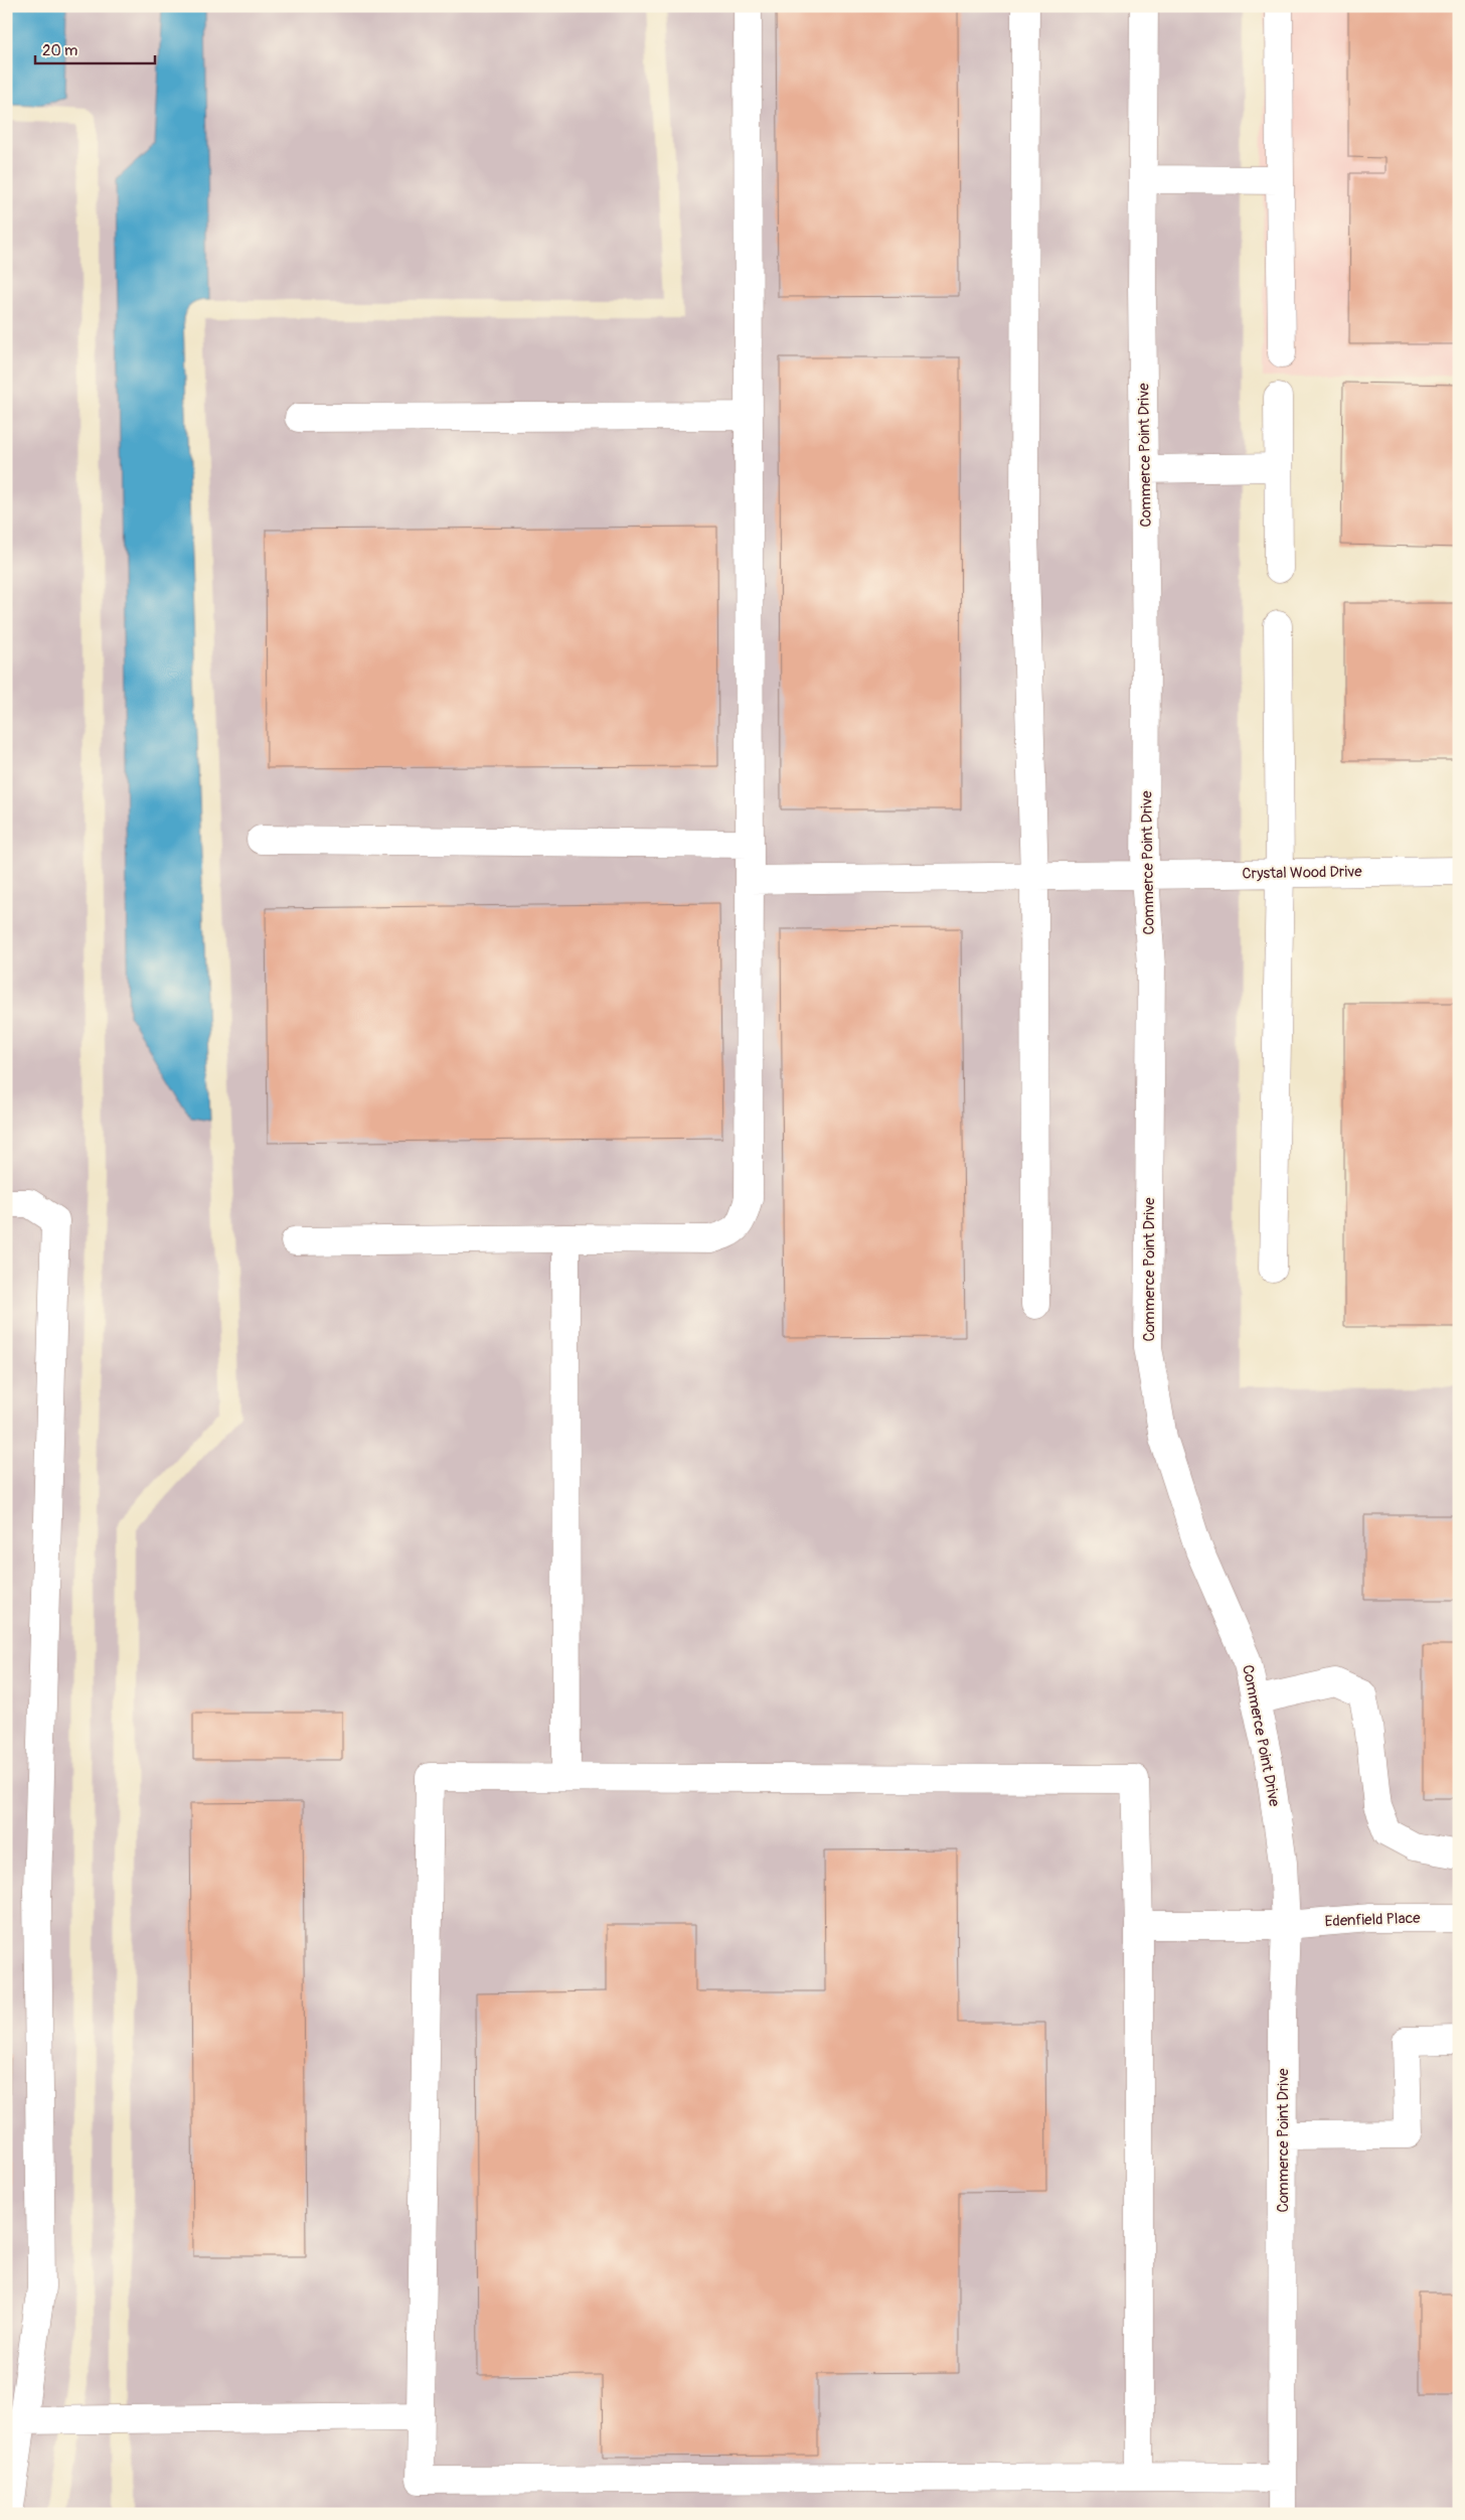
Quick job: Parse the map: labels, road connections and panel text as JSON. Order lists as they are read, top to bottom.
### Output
{
  "streets": {
    "street": ["Commerce Point Drive", "Crystal Wood Drive", "Edenfield Place"]
  },
  "crossings": [
    ["Commerce Point Drive", "Crystal Wood Drive"],
    ["Commerce Point Drive", "Edenfield Place"]
  ],
  "scale_bar": "20 m"
}
